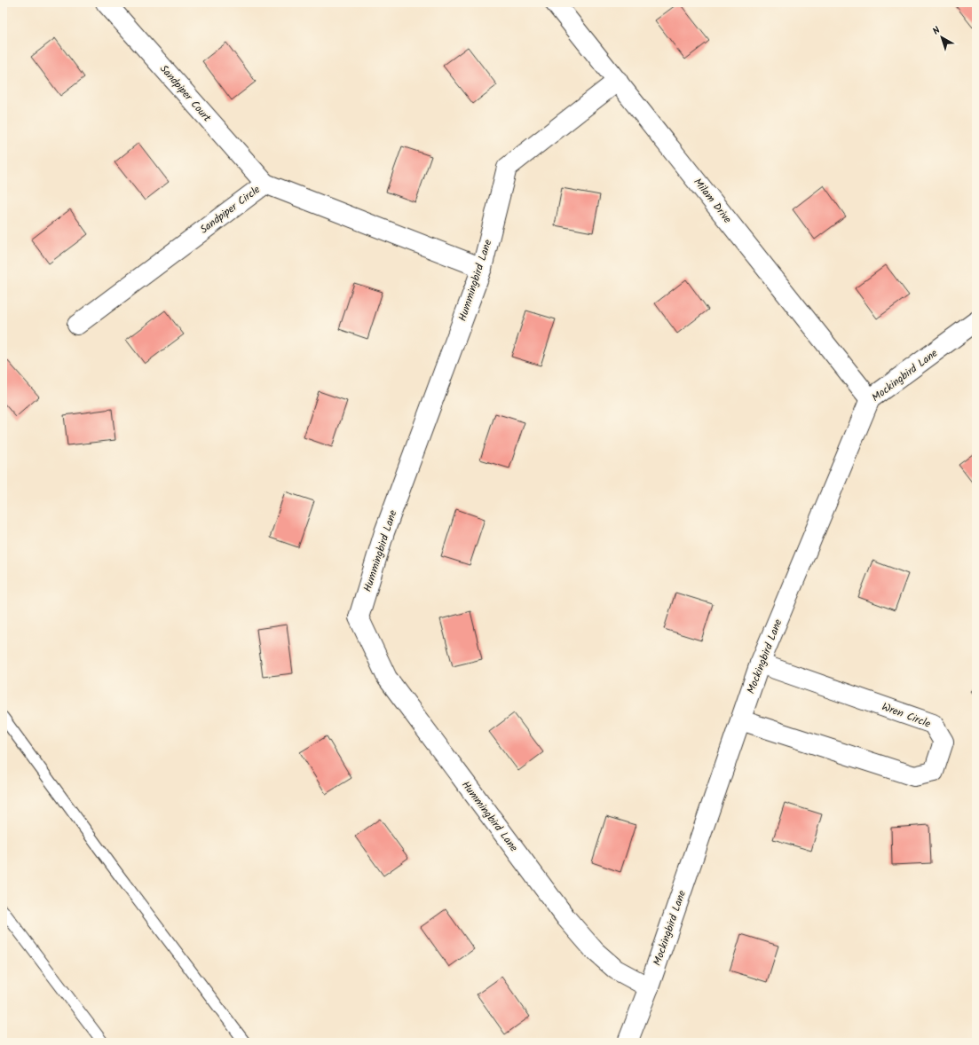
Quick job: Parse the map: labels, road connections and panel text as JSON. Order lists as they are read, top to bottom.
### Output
{
  "streets": {
    "street": [
      "Sandpiper Court",
      "Milam Drive",
      "Sandpiper Circle",
      "Hummingbird Lane",
      "Mockingbird Lane",
      "Wren Circle"
    ]
  },
  "crossings": [
    ["Sandpiper Court", "Sandpiper Circle"],
    ["Milam Drive", "Hummingbird Lane"],
    ["Milam Drive", "Mockingbird Lane"],
    ["Sandpiper Circle", "Hummingbird Lane"],
    ["Hummingbird Lane", "Mockingbird Lane"],
    ["Mockingbird Lane", "Wren Circle"]
  ],
  "north": "top left"
}
